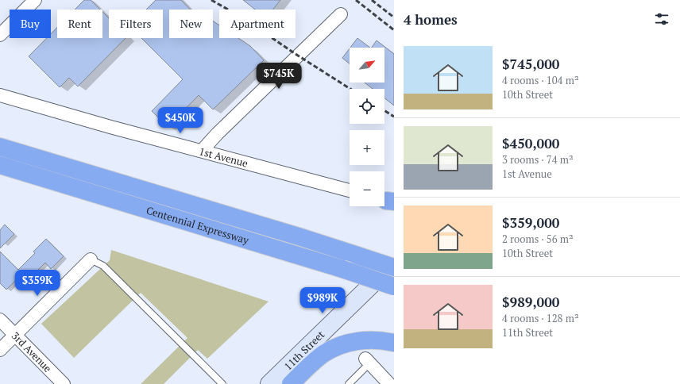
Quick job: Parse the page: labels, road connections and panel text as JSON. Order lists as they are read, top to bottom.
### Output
{
  "streets": {
    "highway": ["Centennial Expressway"],
    "street": ["1st Avenue", "11th Street", "3rd Avenue"]
  },
  "north": "top right",
  "page": {
    "heading": "4 homes",
    "chip": [
      "Buy",
      "Rent",
      "Filters",
      "New",
      "Apartment"
    ],
    "list": [
      {
        "name": "$745,000",
        "note": "4 rooms · 104 m² · 10th Street"
      },
      {
        "name": "$450,000",
        "note": "3 rooms · 74 m² · 1st Avenue"
      },
      {
        "name": "$359,000",
        "note": "2 rooms · 56 m² · 10th Street"
      },
      {
        "name": "$989,000",
        "note": "4 rooms · 128 m² · 11th Street"
      }
    ],
    "map_buttons": ["+", "−"],
    "price": [
      "$745K",
      "$450K",
      "$359K",
      "$989K"
    ]
  }
}
